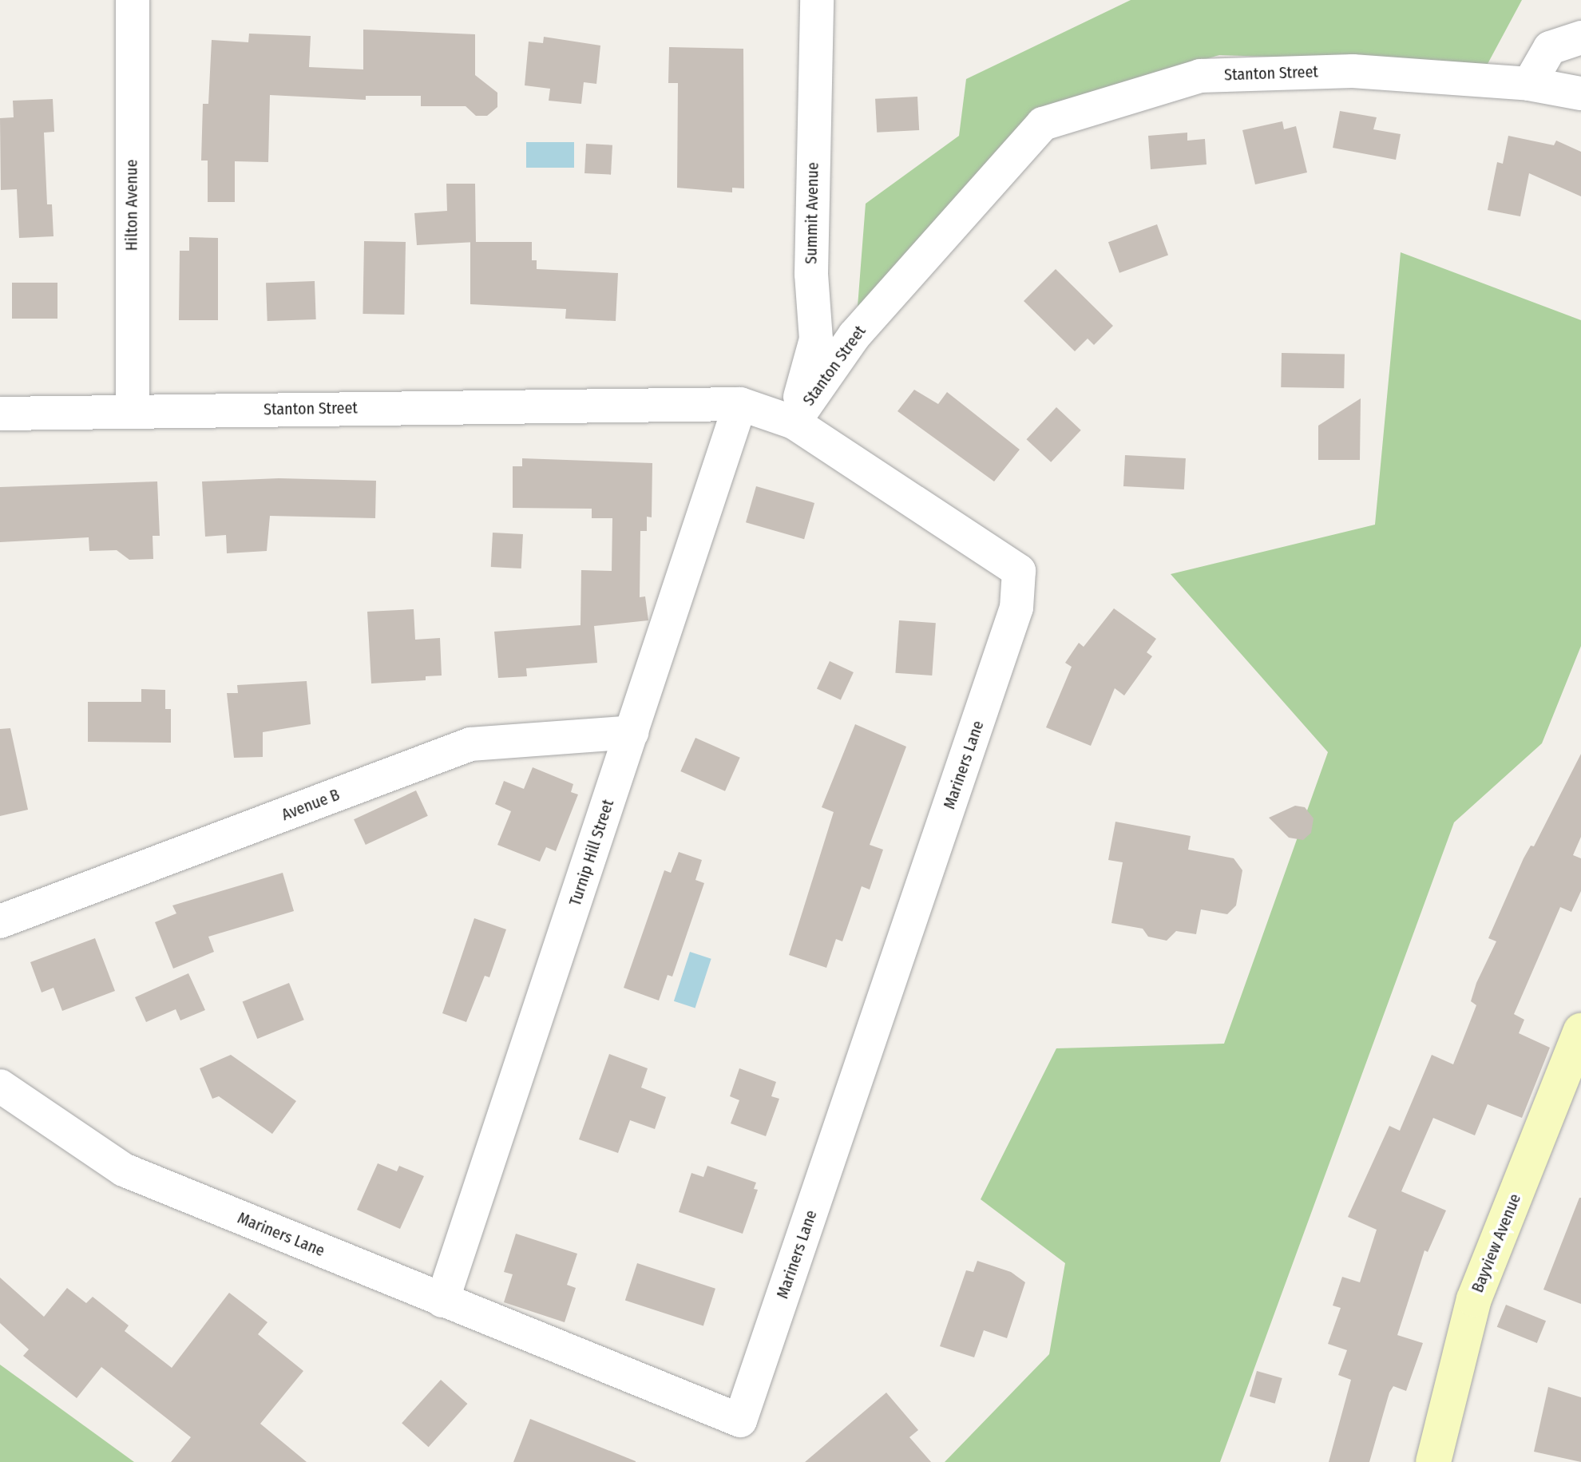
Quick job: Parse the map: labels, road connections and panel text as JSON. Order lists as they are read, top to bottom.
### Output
{
  "streets": {
    "main road": ["Bayview Avenue"],
    "street": [
      "Stanton Street",
      "Hilton Avenue",
      "Summit Avenue",
      "Mariners Lane",
      "Avenue B",
      "Turnip Hill Street"
    ]
  },
  "crossings": [
    ["Stanton Street", "Hilton Avenue"],
    ["Stanton Street", "Summit Avenue"],
    ["Stanton Street", "Mariners Lane"],
    ["Stanton Street", "Turnip Hill Street"],
    ["Summit Avenue", "Mariners Lane"],
    ["Mariners Lane", "Turnip Hill Street"],
    ["Avenue B", "Turnip Hill Street"]
  ]
}
